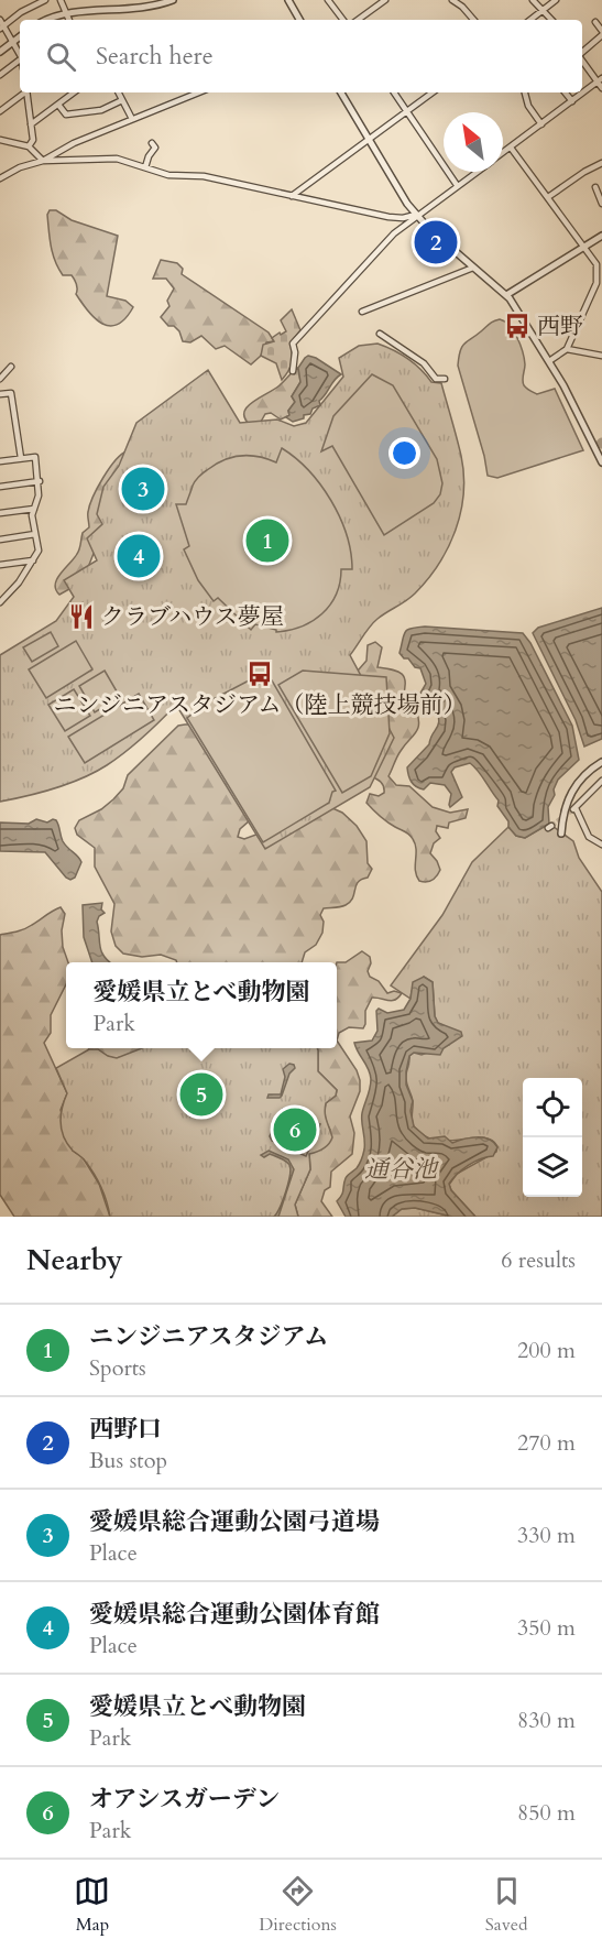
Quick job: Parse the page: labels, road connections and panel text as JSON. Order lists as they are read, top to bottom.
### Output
{
  "water": ["通谷池"],
  "places": {
    "bus stop": ["西野", "ニンジニアスタジアム（陸上競技場前）"],
    "restaurant": ["クラブハウス夢屋"]
  },
  "north": "top left",
  "page": {
    "search": "Search here",
    "pins": [
      "2",
      "3",
      "1",
      "4",
      "5",
      "6"
    ],
    "popup": ["愛媛県立とべ動物園", "Park"],
    "heading": ["Nearby", "6 results"],
    "list": [
      {
        "mark": "1",
        "name": "ニンジニアスタジアム",
        "note": "Sports",
        "value": "200 m"
      },
      {
        "mark": "2",
        "name": "西野口",
        "note": "Bus stop",
        "value": "270 m"
      },
      {
        "mark": "3",
        "name": "愛媛県総合運動公園弓道場",
        "note": "Place",
        "value": "330 m"
      },
      {
        "mark": "4",
        "name": "愛媛県総合運動公園体育館",
        "note": "Place",
        "value": "350 m"
      },
      {
        "mark": "5",
        "name": "愛媛県立とべ動物園",
        "note": "Park",
        "value": "830 m"
      },
      {
        "mark": "6",
        "name": "オアシスガーデン",
        "note": "Park",
        "value": "850 m"
      }
    ],
    "nav": ["Map", "Directions", "Saved"]
  }
}
